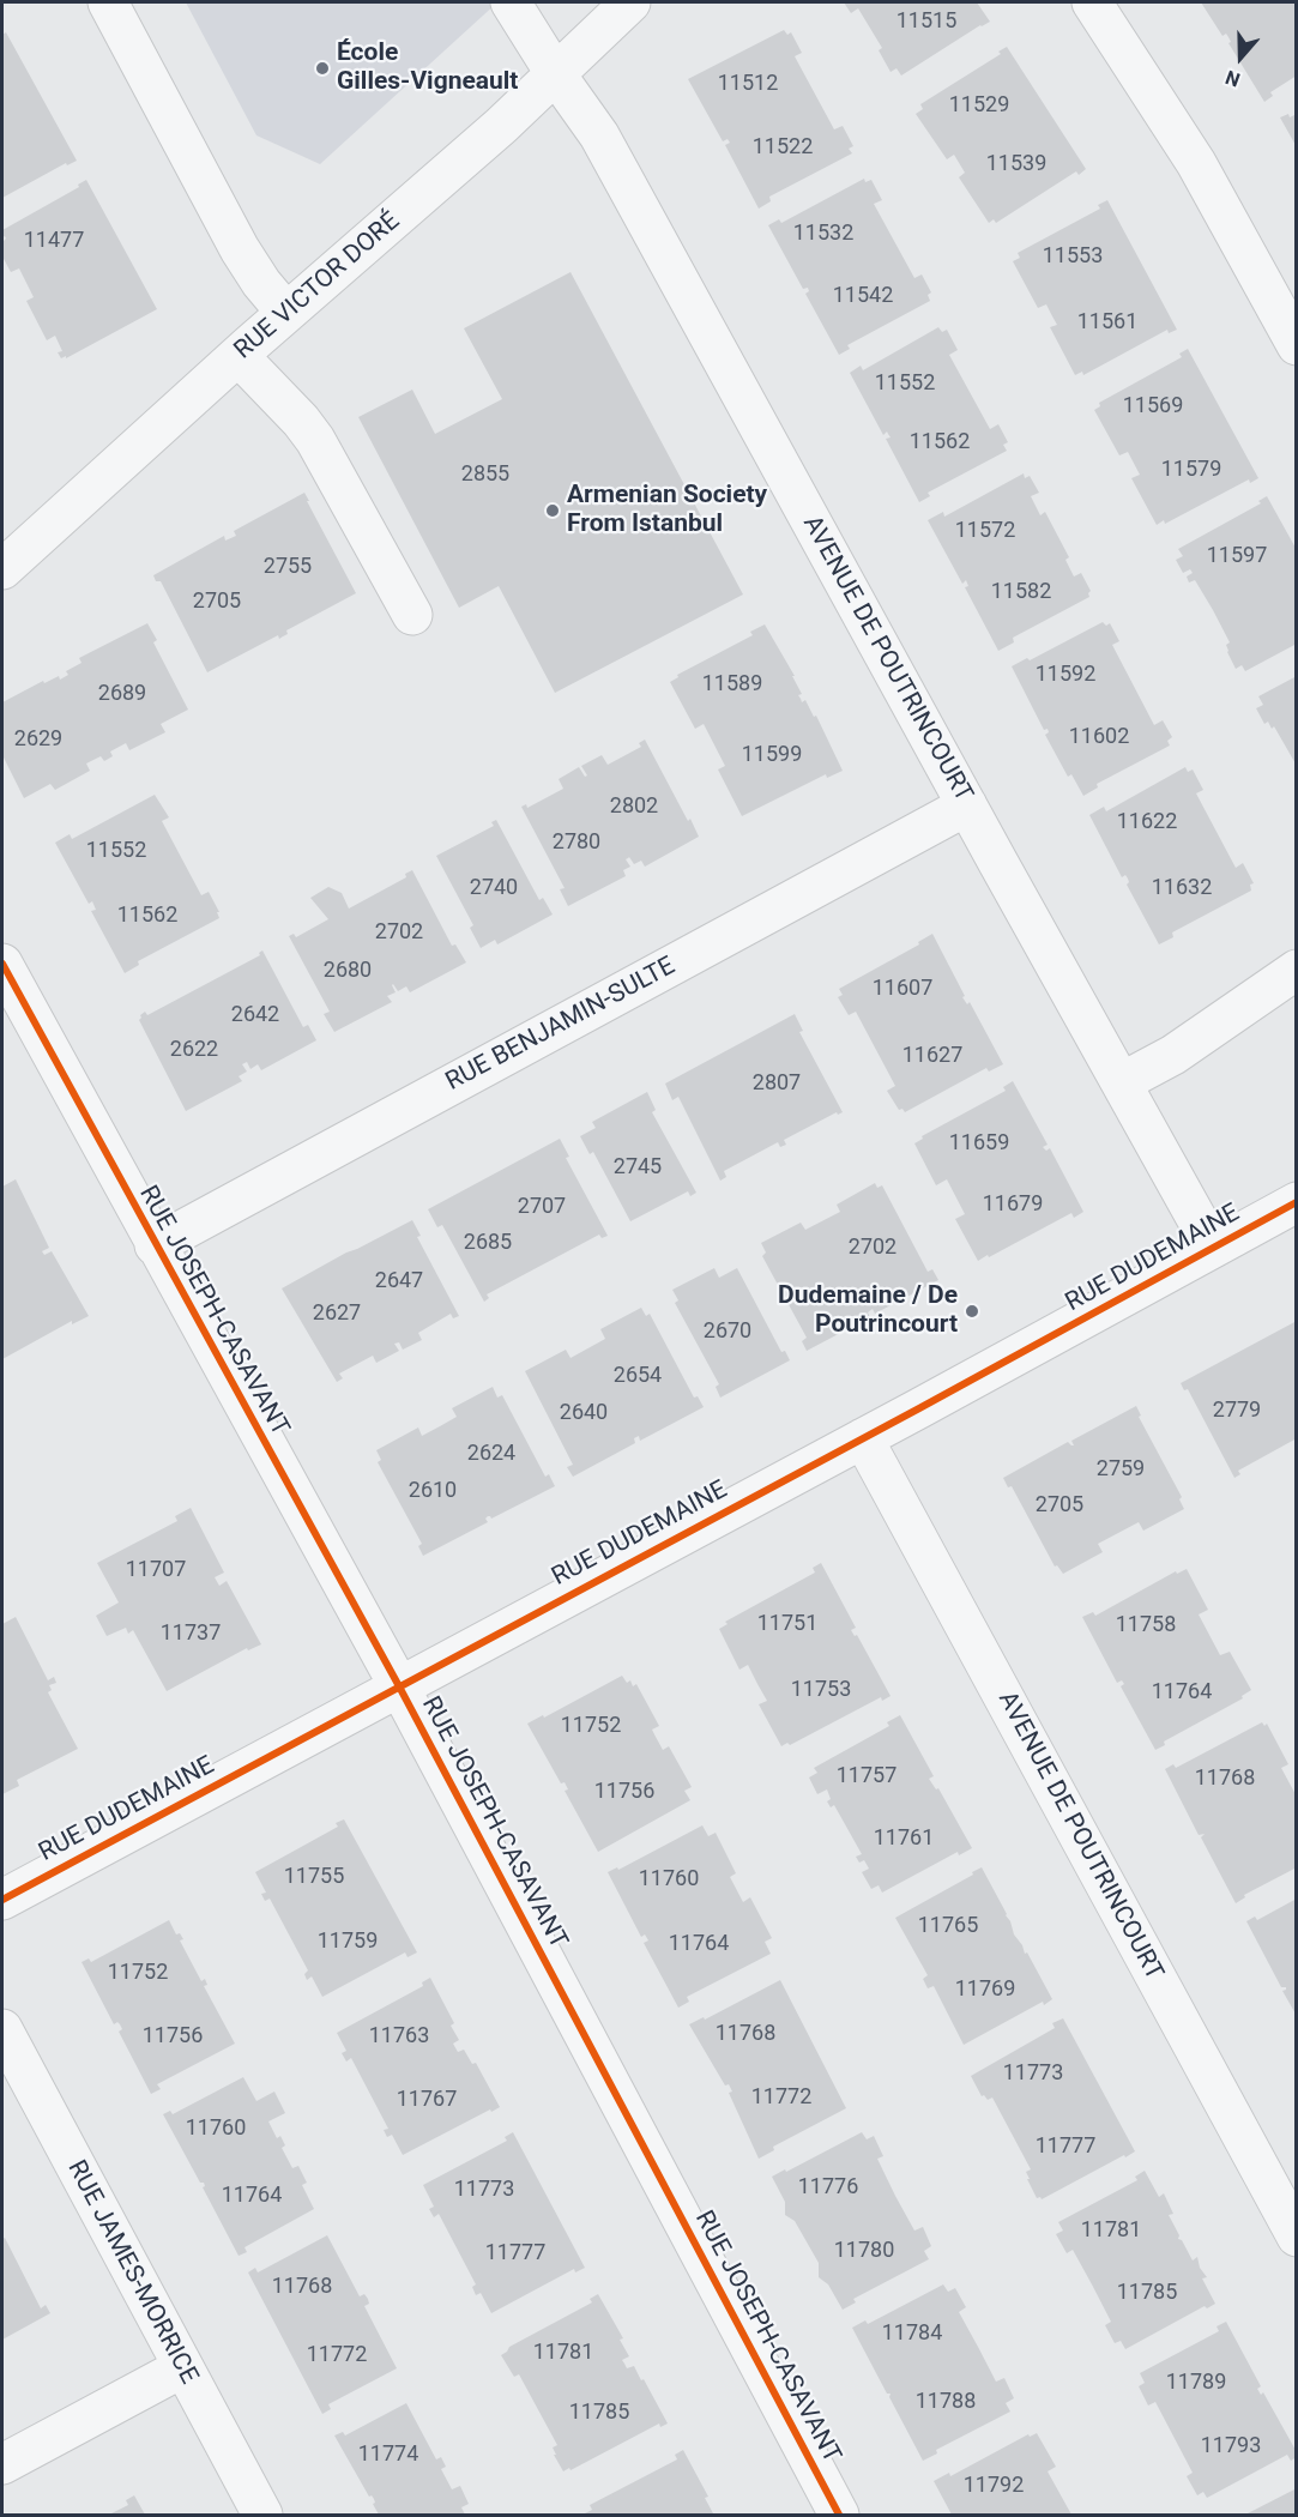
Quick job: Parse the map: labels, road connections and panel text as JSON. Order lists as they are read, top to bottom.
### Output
{
  "streets": {
    "street": [
      "RUE VICTOR DORÉ",
      "AVENUE DE POUTRINCOURT",
      "RUE BENJAMIN-SULTE",
      "RUE DUDEMAINE",
      "RUE JOSEPH-CASAVANT",
      "RUE JAMES-MORRICE"
    ]
  },
  "crossings": [
    ["RUE VICTOR DORÉ", "AVENUE DE POUTRINCOURT"],
    ["AVENUE DE POUTRINCOURT", "RUE BENJAMIN-SULTE"],
    ["AVENUE DE POUTRINCOURT", "RUE DUDEMAINE"],
    ["RUE BENJAMIN-SULTE", "RUE JOSEPH-CASAVANT"],
    ["RUE DUDEMAINE", "RUE JOSEPH-CASAVANT"]
  ],
  "places": ["École Gilles-Vigneault", "Armenian Society From Istanbul", "Dudemaine / De Poutrincourt"],
  "house_numbers": [
    "11515",
    "11512",
    "11529",
    "11522",
    "11539",
    "11532",
    "11477",
    "11553",
    "11542",
    "11561",
    "11552",
    "11569",
    "11562",
    "11579",
    "2855",
    "11572",
    "11597",
    "2755",
    "11582",
    "2705",
    "11592",
    "11589",
    "2689",
    "11602",
    "2629",
    "11599",
    "2802",
    "11622",
    "2780",
    "11552",
    "2740",
    "11632",
    "11562",
    "2702",
    "2680",
    "11607",
    "2642",
    "2622",
    "11627",
    "2807",
    "11659",
    "2745",
    "11679",
    "2707",
    "2685",
    "2702",
    "2647",
    "2627",
    "2670",
    "2654",
    "2779",
    "2640",
    "2624",
    "2759",
    "2610",
    "2705",
    "11707",
    "11751",
    "11758",
    "11737",
    "11753",
    "11764",
    "11752",
    "11757",
    "11768",
    "11756",
    "11761",
    "11755",
    "11760",
    "11765",
    "11759",
    "11764",
    "11752",
    "11769",
    "11768",
    "11756",
    "11763",
    "11773",
    "11772",
    "11767",
    "11760",
    "11777",
    "11776",
    "11773",
    "11764",
    "11781",
    "11780",
    "11777",
    "11768",
    "11785",
    "11784",
    "11781",
    "11772",
    "11789",
    "11788",
    "11785",
    "11793",
    "11774",
    "11792"
  ],
  "north": "bottom"
}
